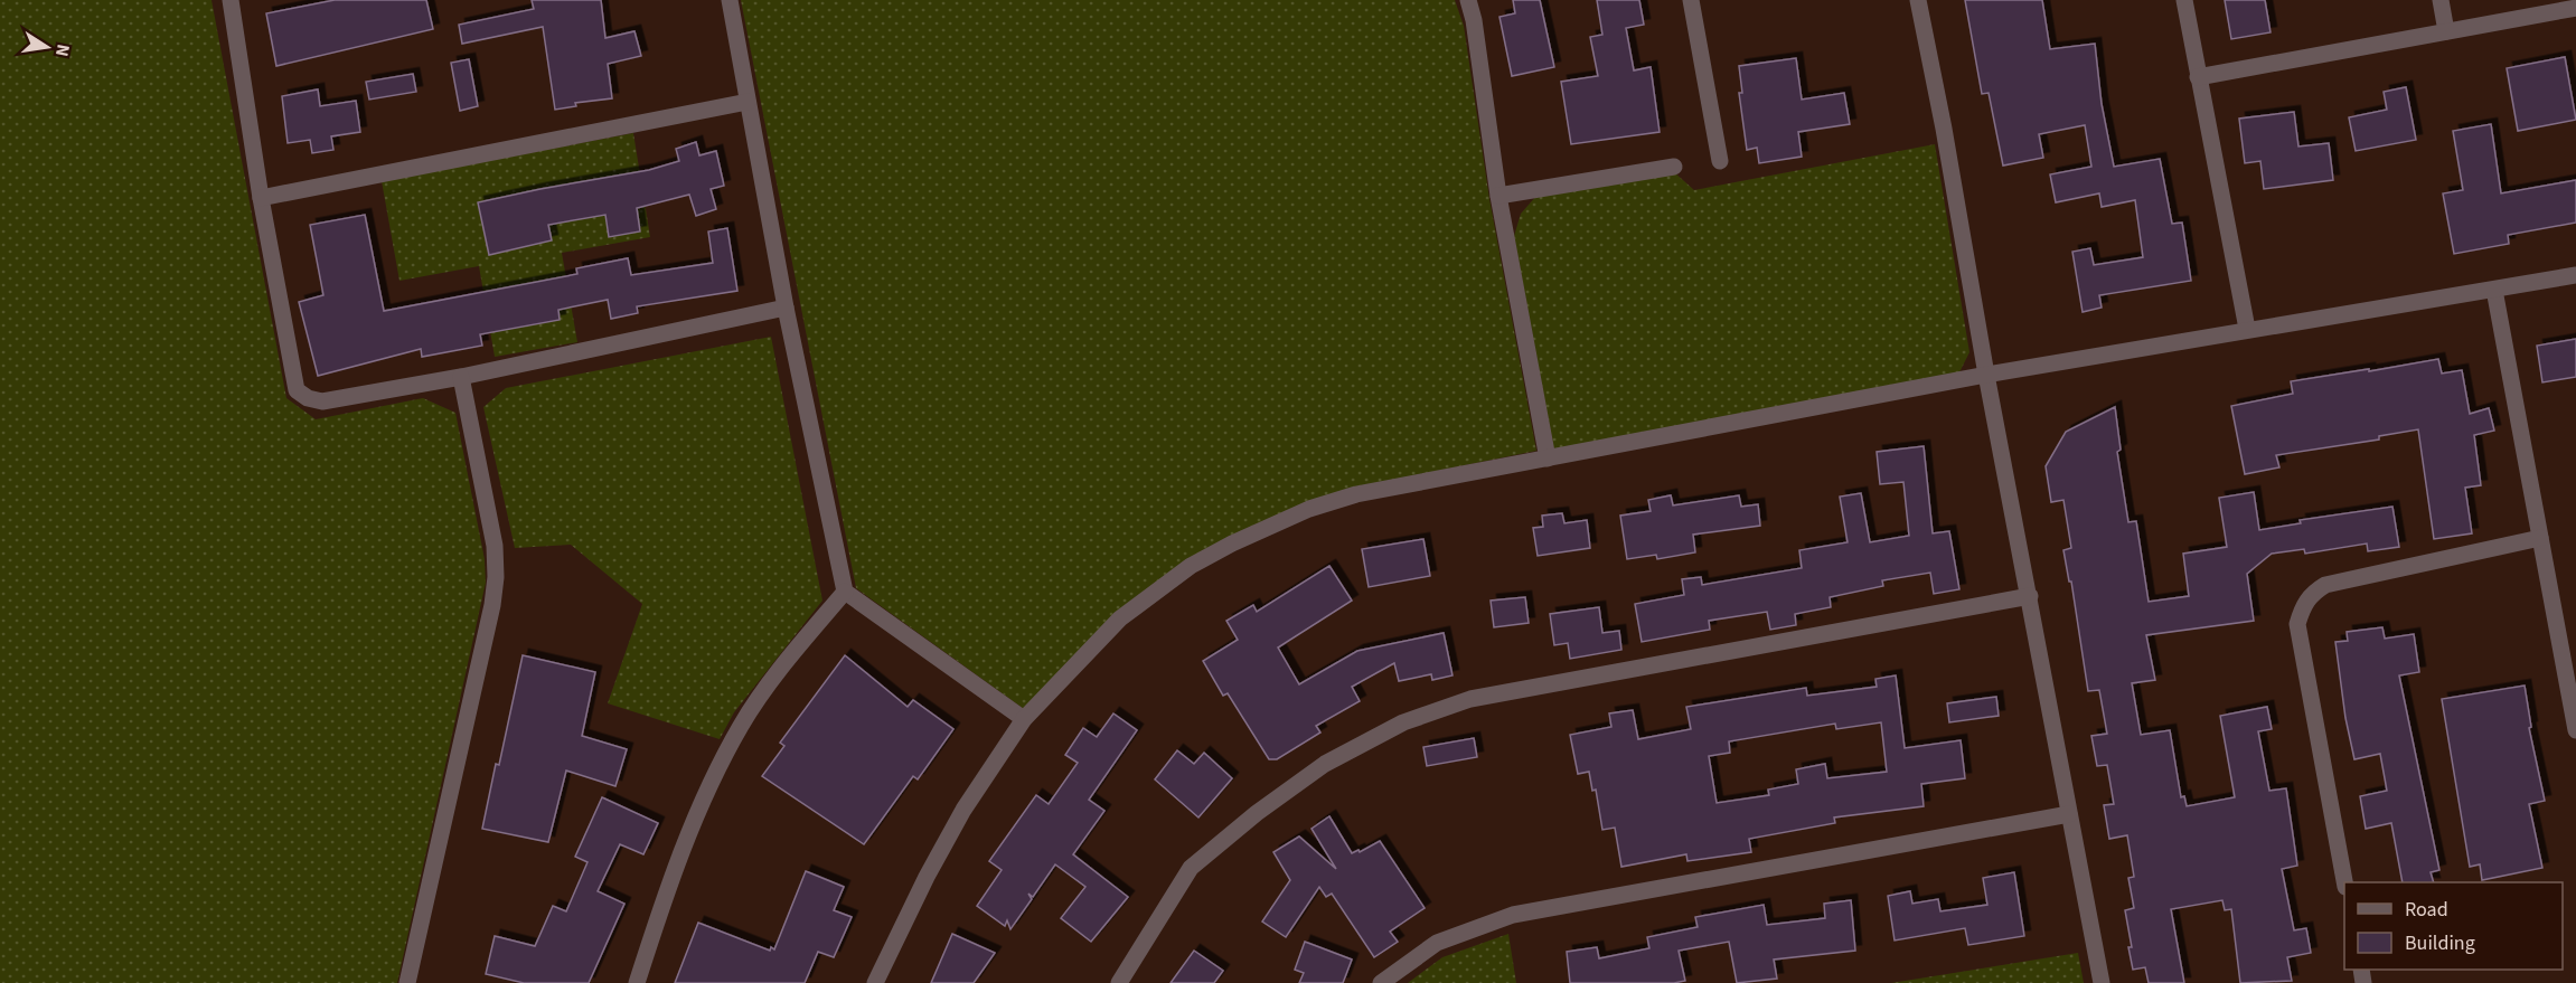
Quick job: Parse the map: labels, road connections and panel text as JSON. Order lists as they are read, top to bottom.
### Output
{
  "legend": ["Road", "Building"],
  "north": "right"
}
